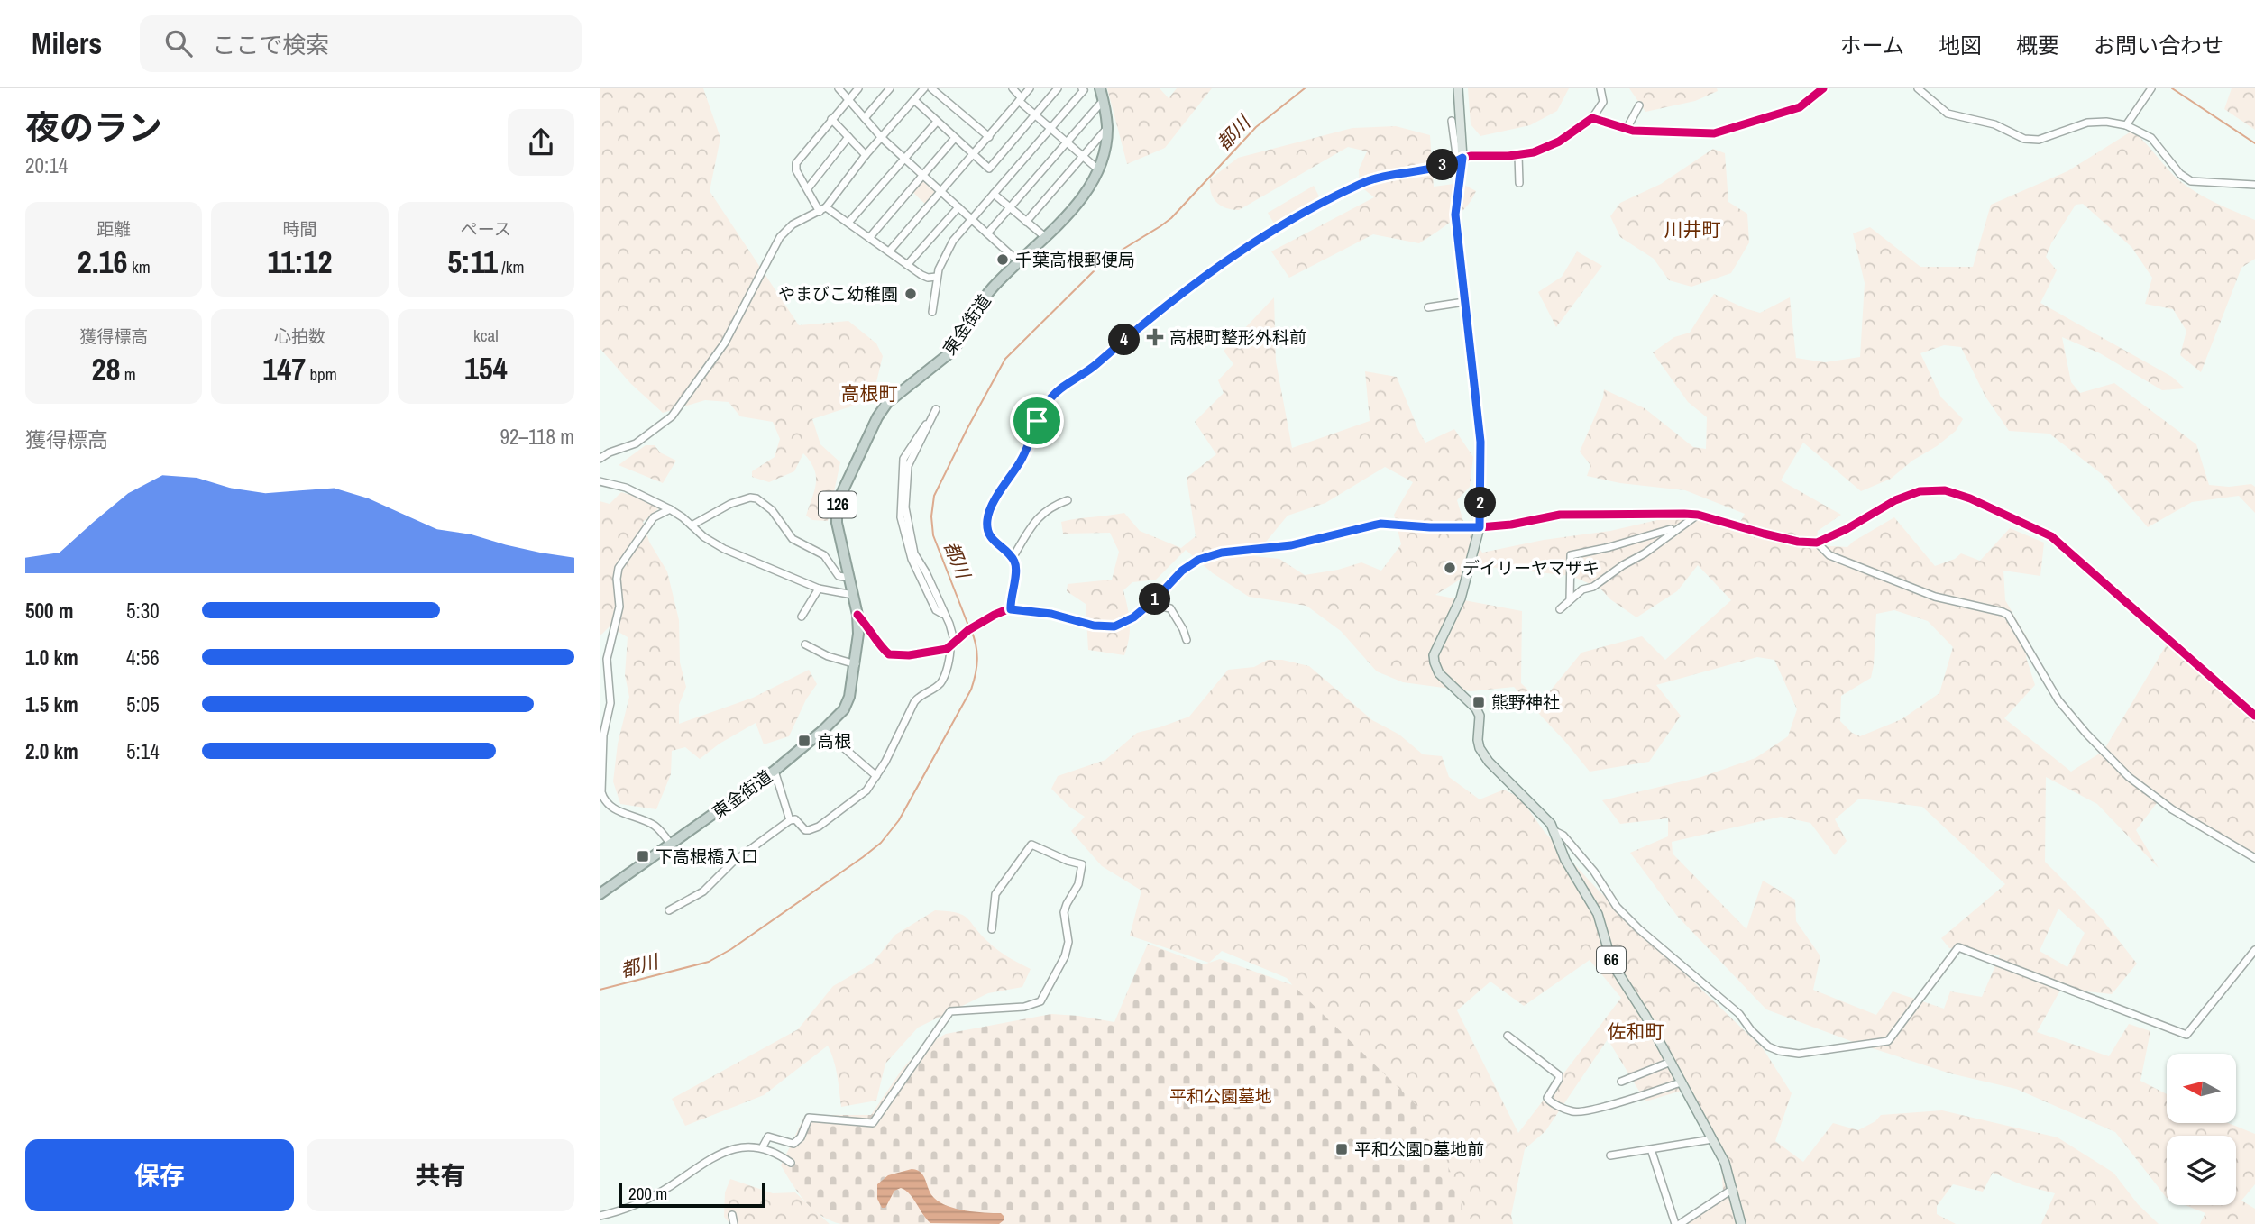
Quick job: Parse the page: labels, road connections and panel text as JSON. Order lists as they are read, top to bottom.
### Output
{
  "streets": {
    "highway": ["東金街道", "126"],
    "main road": ["66"]
  },
  "districts": ["川井町", "高根町", "佐和町"],
  "water": ["都川"],
  "parks": ["平和公園墓地"],
  "places": {
    "other": ["千葉高根郵便局", "やまびこ幼稚園", "デイリーヤマザキ"],
    "health": ["高根町整形外科前"],
    "transit": [
      "熊野神社",
      "高根",
      "下高根橋入口",
      "平和公園D墓地前"
    ]
  },
  "scale_bar": "200 m",
  "north": "left",
  "page": {
    "header": "Milers",
    "search": "ここで検索",
    "nav": [
      "ホーム",
      "地図",
      "概要",
      "お問い合わせ"
    ],
    "heading": ["夜のラン", "20:14"],
    "pins": [
      "3",
      "4",
      "2",
      "1"
    ],
    "stats": [
      ["距離", "2.16 km"],
      ["時間", "11:12"],
      ["ペース", "5:11 /km"],
      ["獲得標高", "28 m"],
      ["心拍数", "147 bpm"],
      ["kcal", "154"]
    ],
    "chart": ["獲得標高", "92–118 m"],
    "list": [
      {
        "name": "500 m",
        "note": "5:30"
      },
      {
        "name": "1.0 km",
        "note": "4:56"
      },
      {
        "name": "1.5 km",
        "note": "5:05"
      },
      {
        "name": "2.0 km",
        "note": "5:14"
      }
    ],
    "buttons": ["保存", "共有"],
    "scale": "200 m"
  }
}
